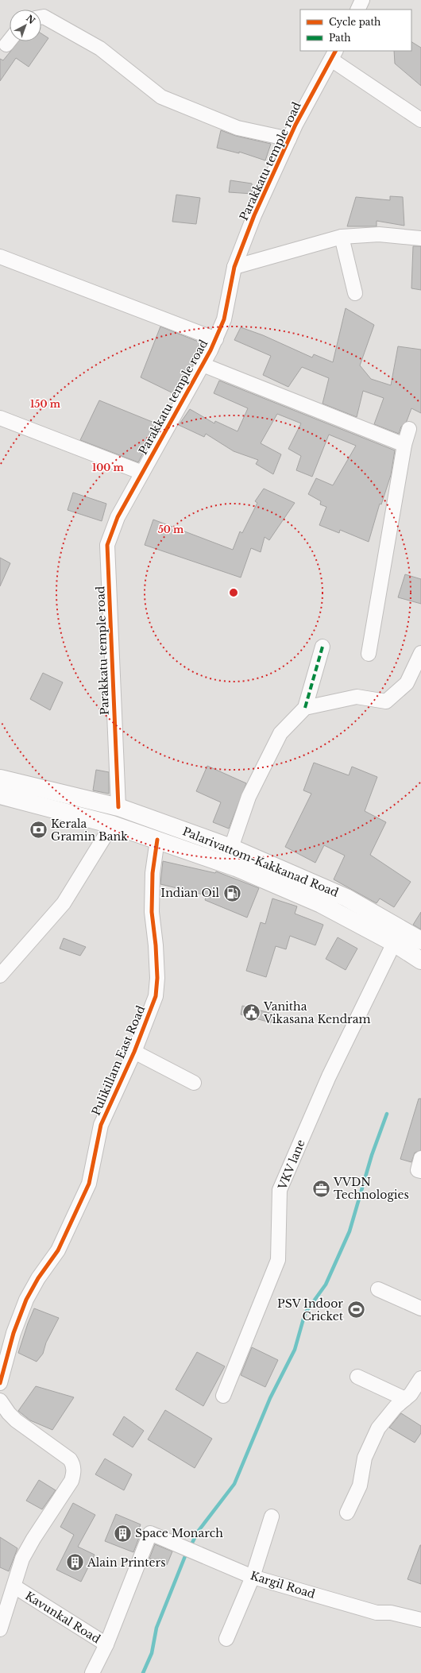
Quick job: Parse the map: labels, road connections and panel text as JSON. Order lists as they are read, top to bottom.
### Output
{
  "streets": {
    "main road": ["Palarivattom-Kakkanad Road"],
    "street": [
      "Parakkatu temple road",
      "Pulikillam East Road",
      "VKV lane",
      "Kargil Road",
      "Kavunkal Road"
    ]
  },
  "crossings": [
    ["Parakkatu temple road", "Palarivattom-Kakkanad Road"],
    ["Kargil Road", "Kavunkal Road"]
  ],
  "places": {
    "bank": ["Kerala Gramin Bank"],
    "fuel station": ["Indian Oil"],
    "public building": ["Vanitha Vikasana Kendram"],
    "office": ["VVDN Technologies"],
    "sports": ["PSV Indoor Cricket"],
    "building": ["Space Monarch", "Alain Printers"]
  },
  "legend": ["Cycle path", "Path"],
  "north": "top right",
  "rings": ["150 m", "100 m", "50 m"]
}
